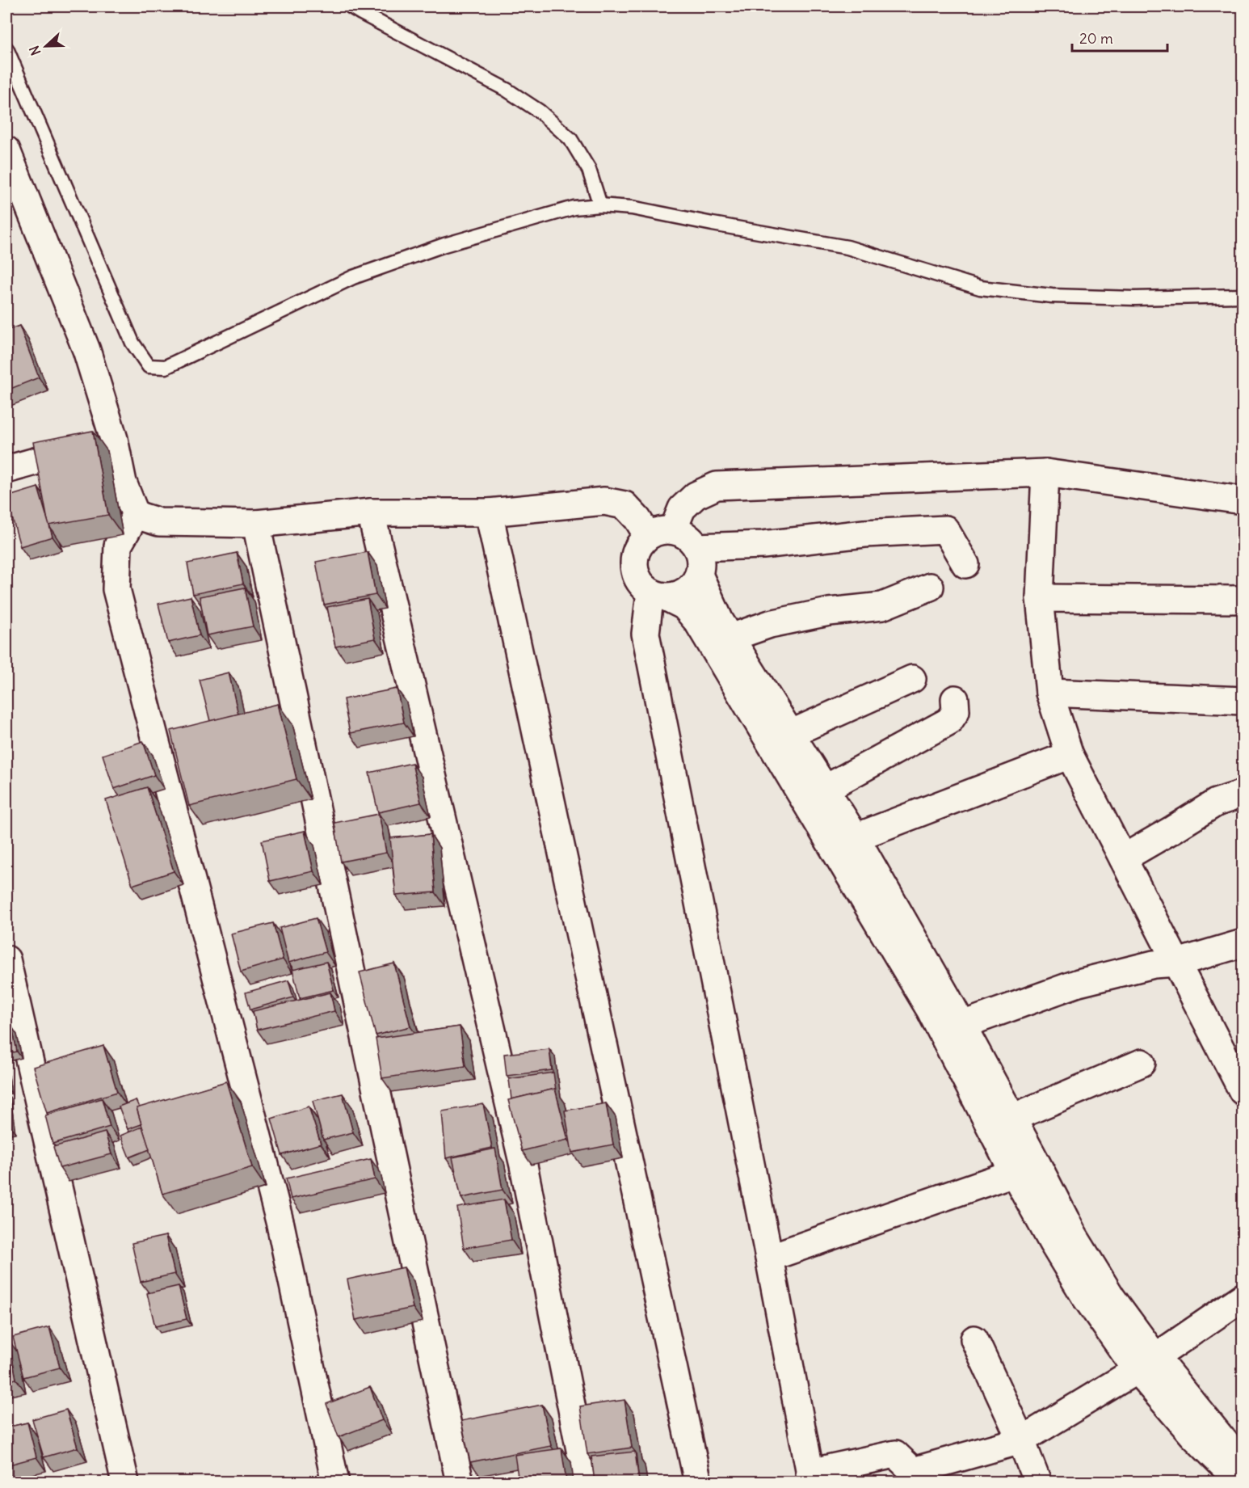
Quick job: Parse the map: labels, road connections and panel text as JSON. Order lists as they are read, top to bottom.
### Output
{
  "scale_bar": "20 m",
  "north": "left"
}
